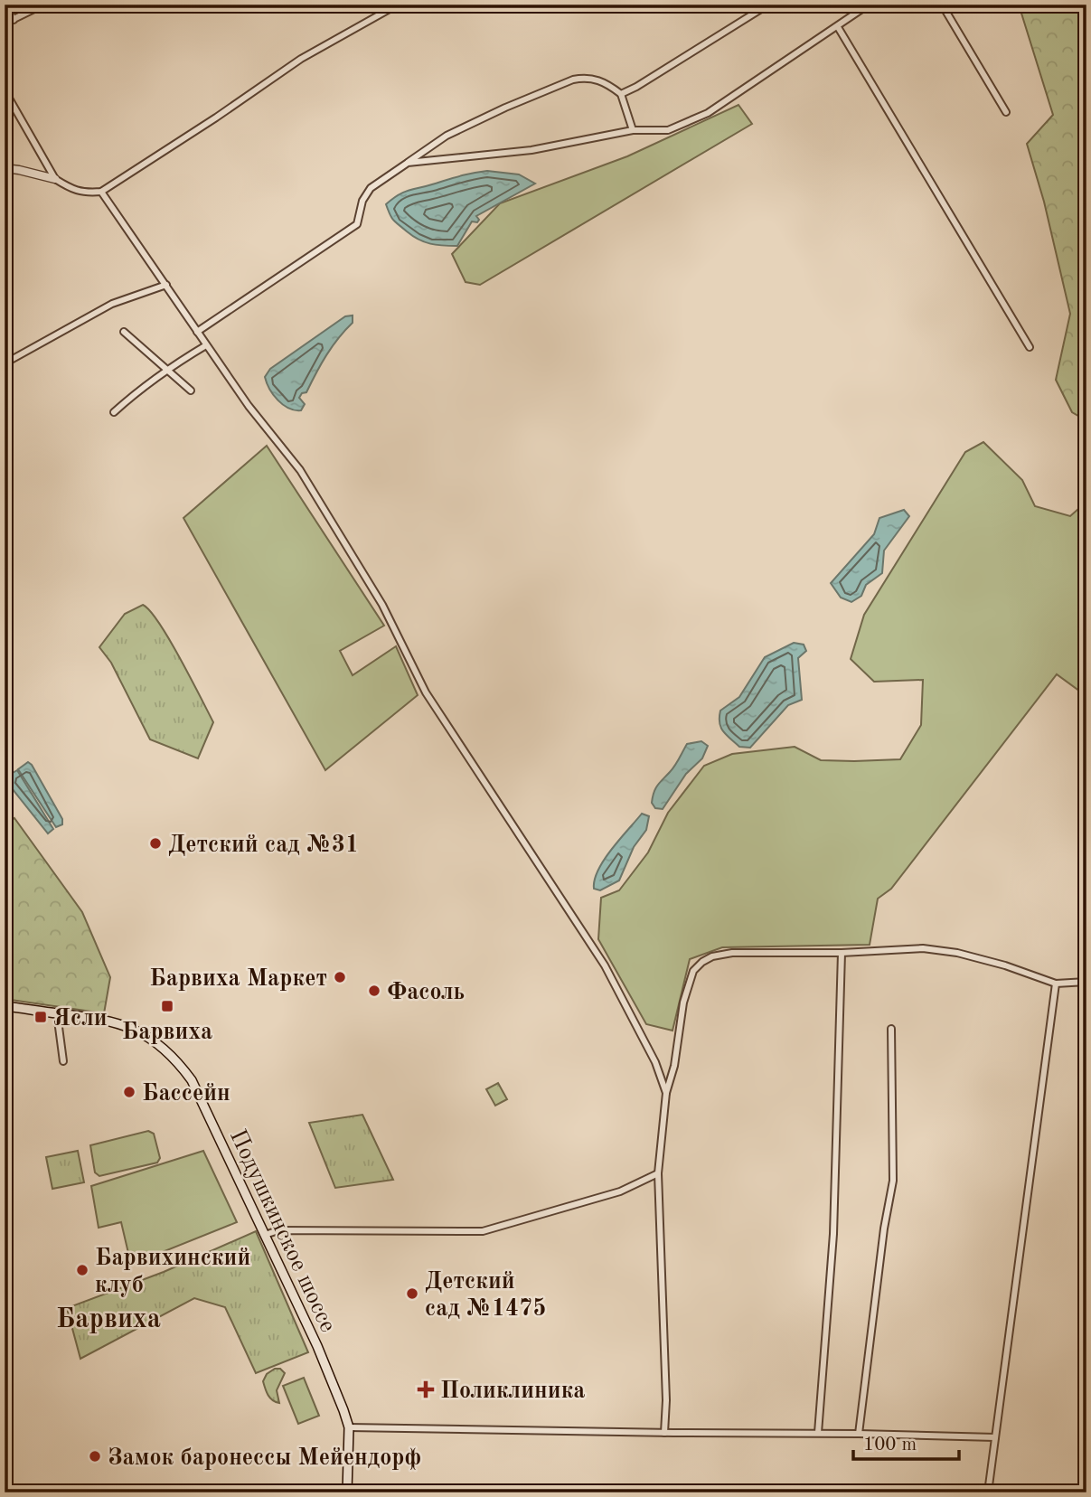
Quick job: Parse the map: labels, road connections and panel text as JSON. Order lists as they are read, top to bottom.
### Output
{
  "streets": {
    "main road": ["Подушкинское шоссе"]
  },
  "districts": ["Барвиха"],
  "places": {
    "other": [
      "Детский сад №31",
      "Барвиха Маркет",
      "Фасоль",
      "Бассейн",
      "Барвихинский клуб",
      "Детский сад №1475",
      "Замок баронессы Мейендорф"
    ],
    "transit": ["Барвиха", "Ясли"],
    "health": ["Поликлиника"]
  },
  "scale_bar": "100 m"
}
